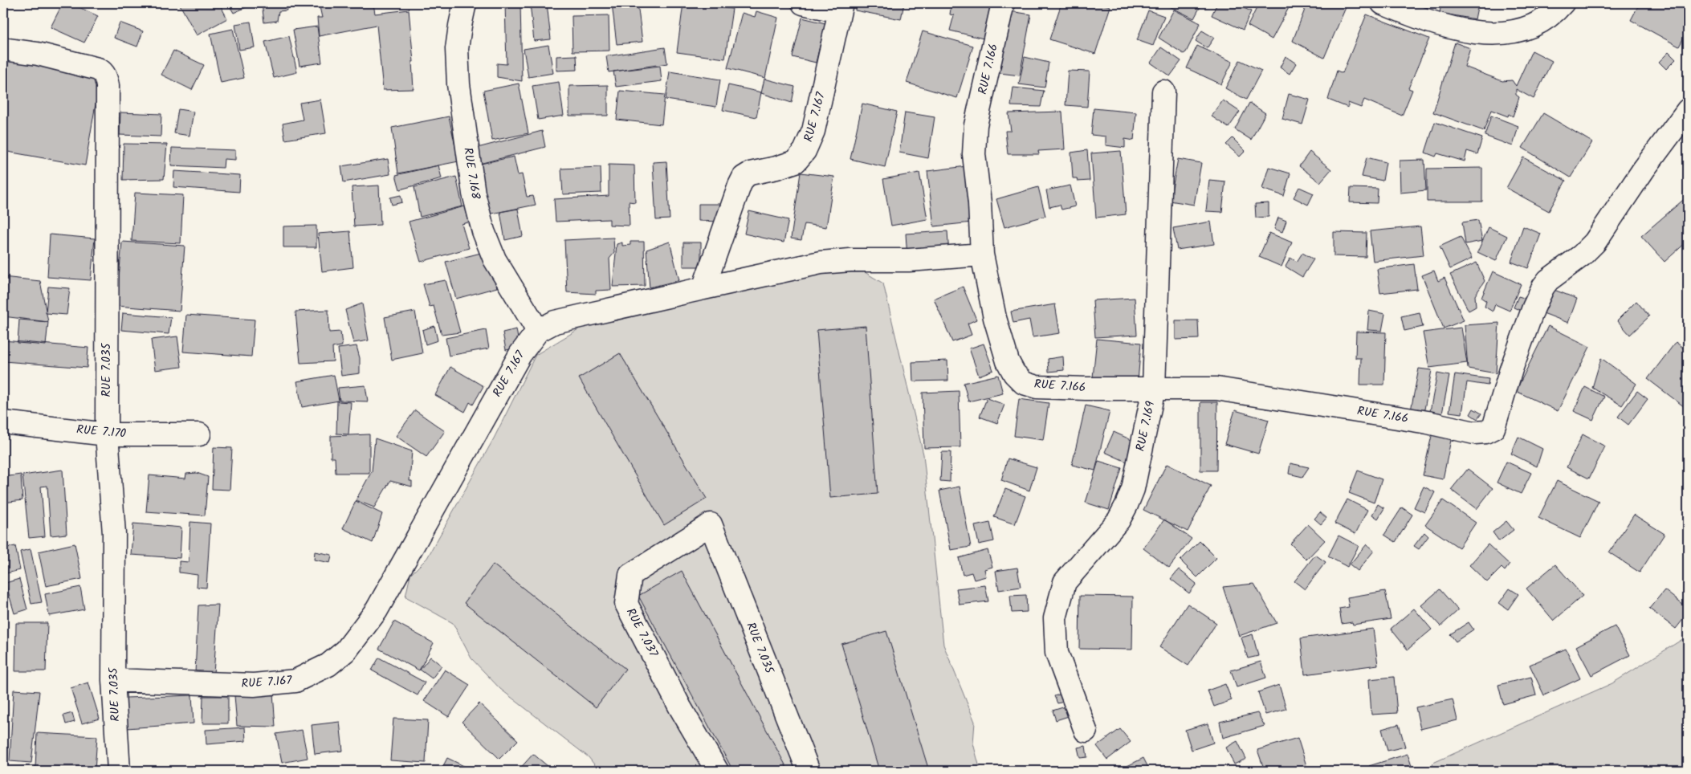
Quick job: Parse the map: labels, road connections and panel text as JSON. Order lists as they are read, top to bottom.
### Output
{
  "streets": {
    "street": [
      "RUE 7.166",
      "RUE 7.167",
      "RUE 7.168",
      "RUE 7.035",
      "RUE 7.169",
      "RUE 7.170",
      "RUE 7.037"
    ]
  },
  "crossings": [
    ["RUE 7.166", "RUE 7.169"],
    ["RUE 7.167", "RUE 7.168"],
    ["RUE 7.167", "RUE 7.035"],
    ["RUE 7.035", "RUE 7.170"],
    ["RUE 7.035", "RUE 7.037"]
  ]
}
